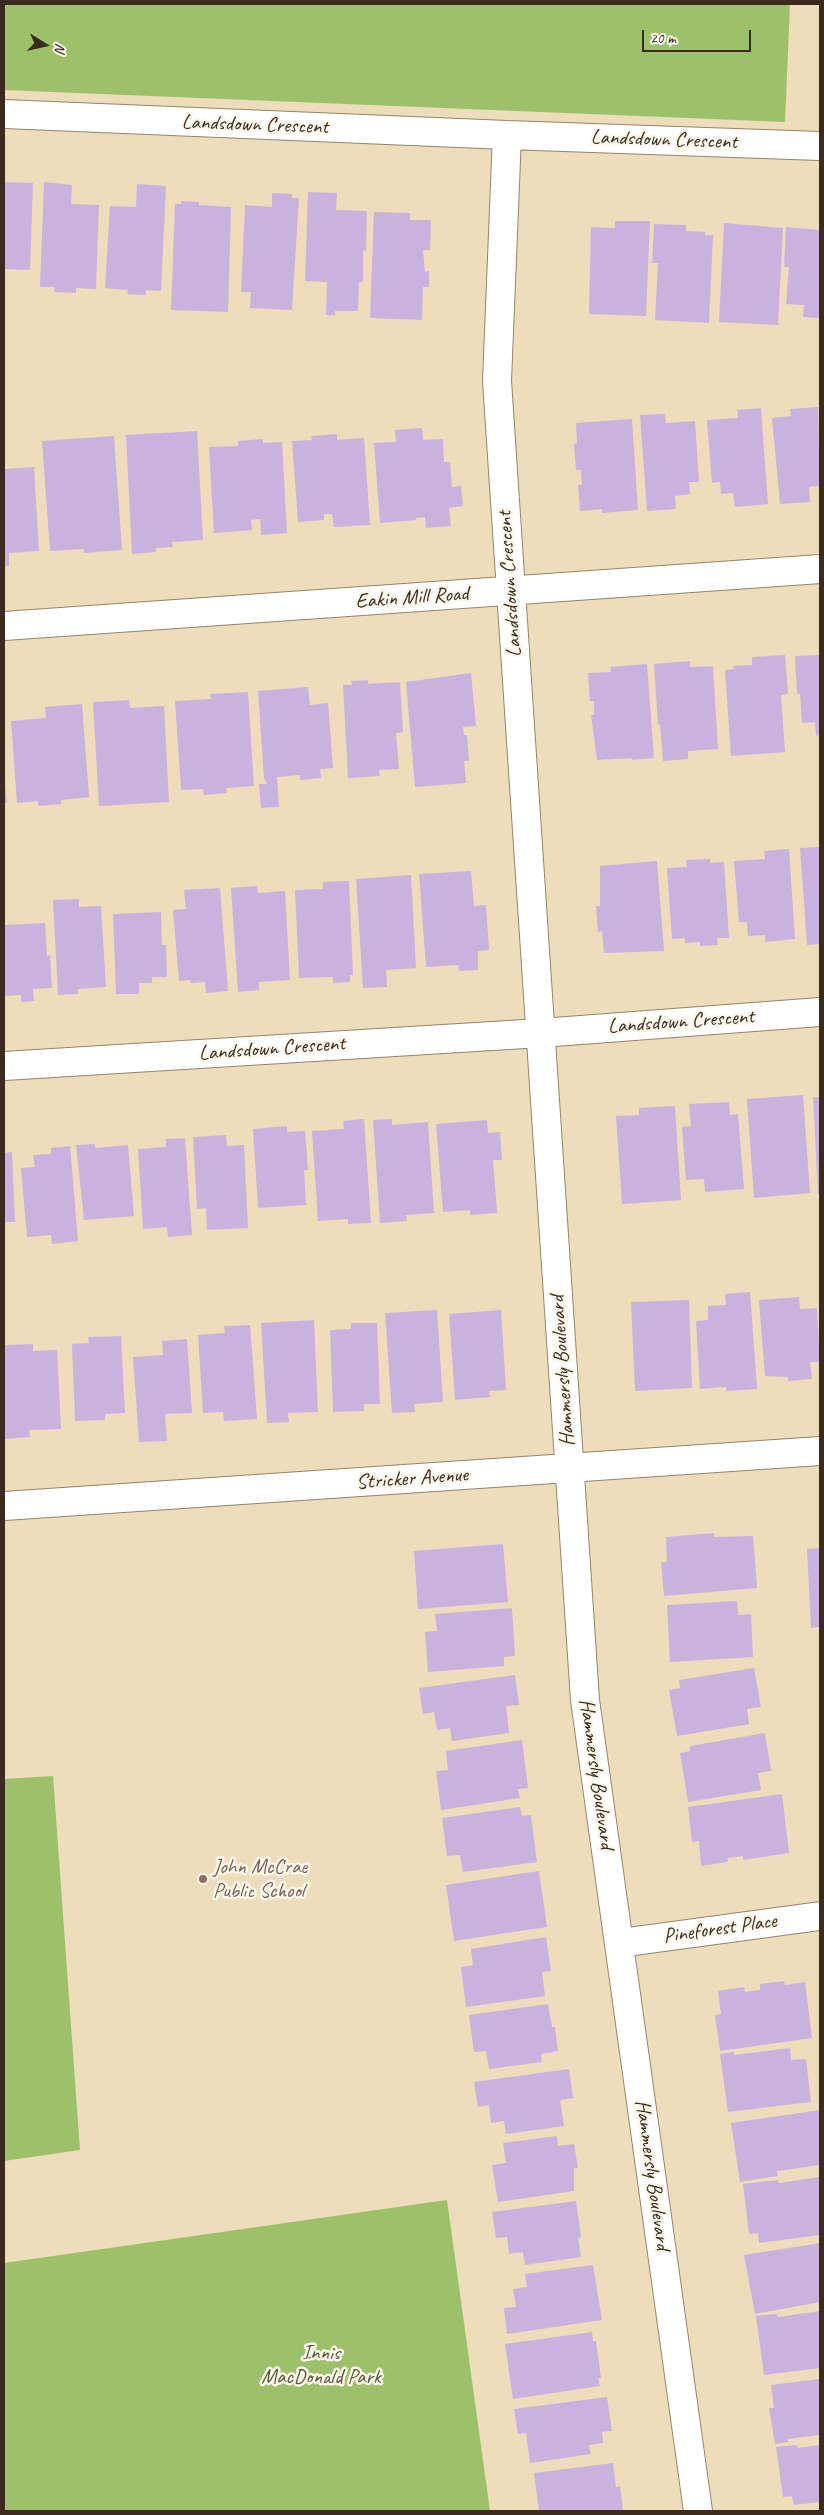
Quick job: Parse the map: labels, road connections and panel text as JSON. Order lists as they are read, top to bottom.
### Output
{
  "streets": {
    "street": [
      "Landsdown Crescent",
      "Eakin Mill Road",
      "Hammersly Boulevard",
      "Stricker Avenue",
      "Pineforest Place"
    ]
  },
  "crossings": [
    ["Landsdown Crescent", "Eakin Mill Road"],
    ["Landsdown Crescent", "Hammersly Boulevard"],
    ["Hammersly Boulevard", "Stricker Avenue"],
    ["Hammersly Boulevard", "Pineforest Place"]
  ],
  "parks": ["Innis MacDonald Park"],
  "places": ["John McCrae Public School"],
  "scale_bar": "20 m",
  "north": "right"
}
